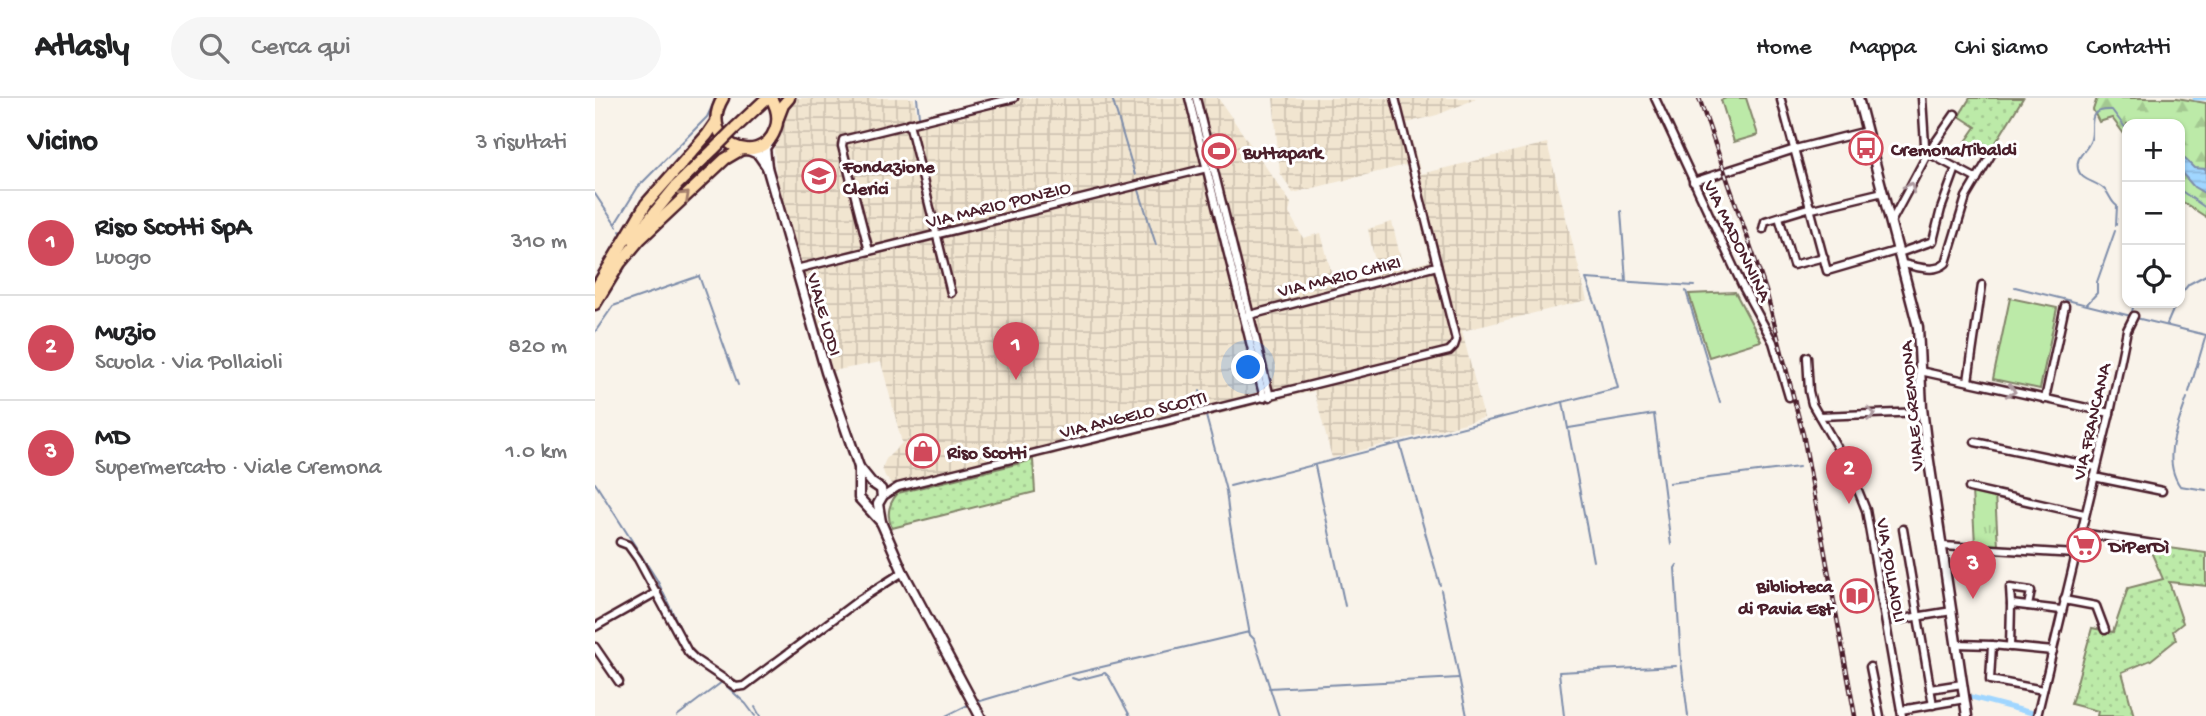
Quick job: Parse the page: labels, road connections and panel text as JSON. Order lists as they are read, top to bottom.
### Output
{
  "streets": {
    "street": [
      "VIA MARIO PONZIO",
      "VIA MADONNINA",
      "VIA MARIO CHIRI",
      "VIALE LODI",
      "VIALE CREMONA",
      "VIA ANGELO SCOTTI",
      "VIA FRANCANA",
      "VIA POLLAIOLI"
    ]
  },
  "crossings": [
    ["VIA MARIO PONZIO", "VIALE LODI"],
    ["VIA MARIO CHIRI", "VIA ANGELO SCOTTI"],
    ["VIALE LODI", "VIA ANGELO SCOTTI"]
  ],
  "places": {
    "bus stop": ["Cremona/Tibaldi"],
    "sports": ["Buttapark"],
    "school or university": ["Fondazione Clerici"],
    "shop": ["Riso Scotti"],
    "supermarket": ["DiPerDì"],
    "library": ["Biblioteca di Pavia Est"]
  },
  "page": {
    "header": "Atlasly",
    "search": "Cerca qui",
    "nav": [
      "Home",
      "Mappa",
      "Chi siamo",
      "Contatti"
    ],
    "heading": ["Vicino", "3 risultati"],
    "map_buttons": ["+", "−"],
    "list": [
      {
        "mark": "1",
        "name": "Riso Scotti SpA",
        "note": "Luogo",
        "value": "310 m"
      },
      {
        "mark": "2",
        "name": "Muzio",
        "note": "Scuola · Via Pollaioli",
        "value": "820 m"
      },
      {
        "mark": "3",
        "name": "MD",
        "note": "Supermercato · Viale Cremona",
        "value": "1.0 km"
      }
    ],
    "pins": ["1", "2", "3"]
  }
}
